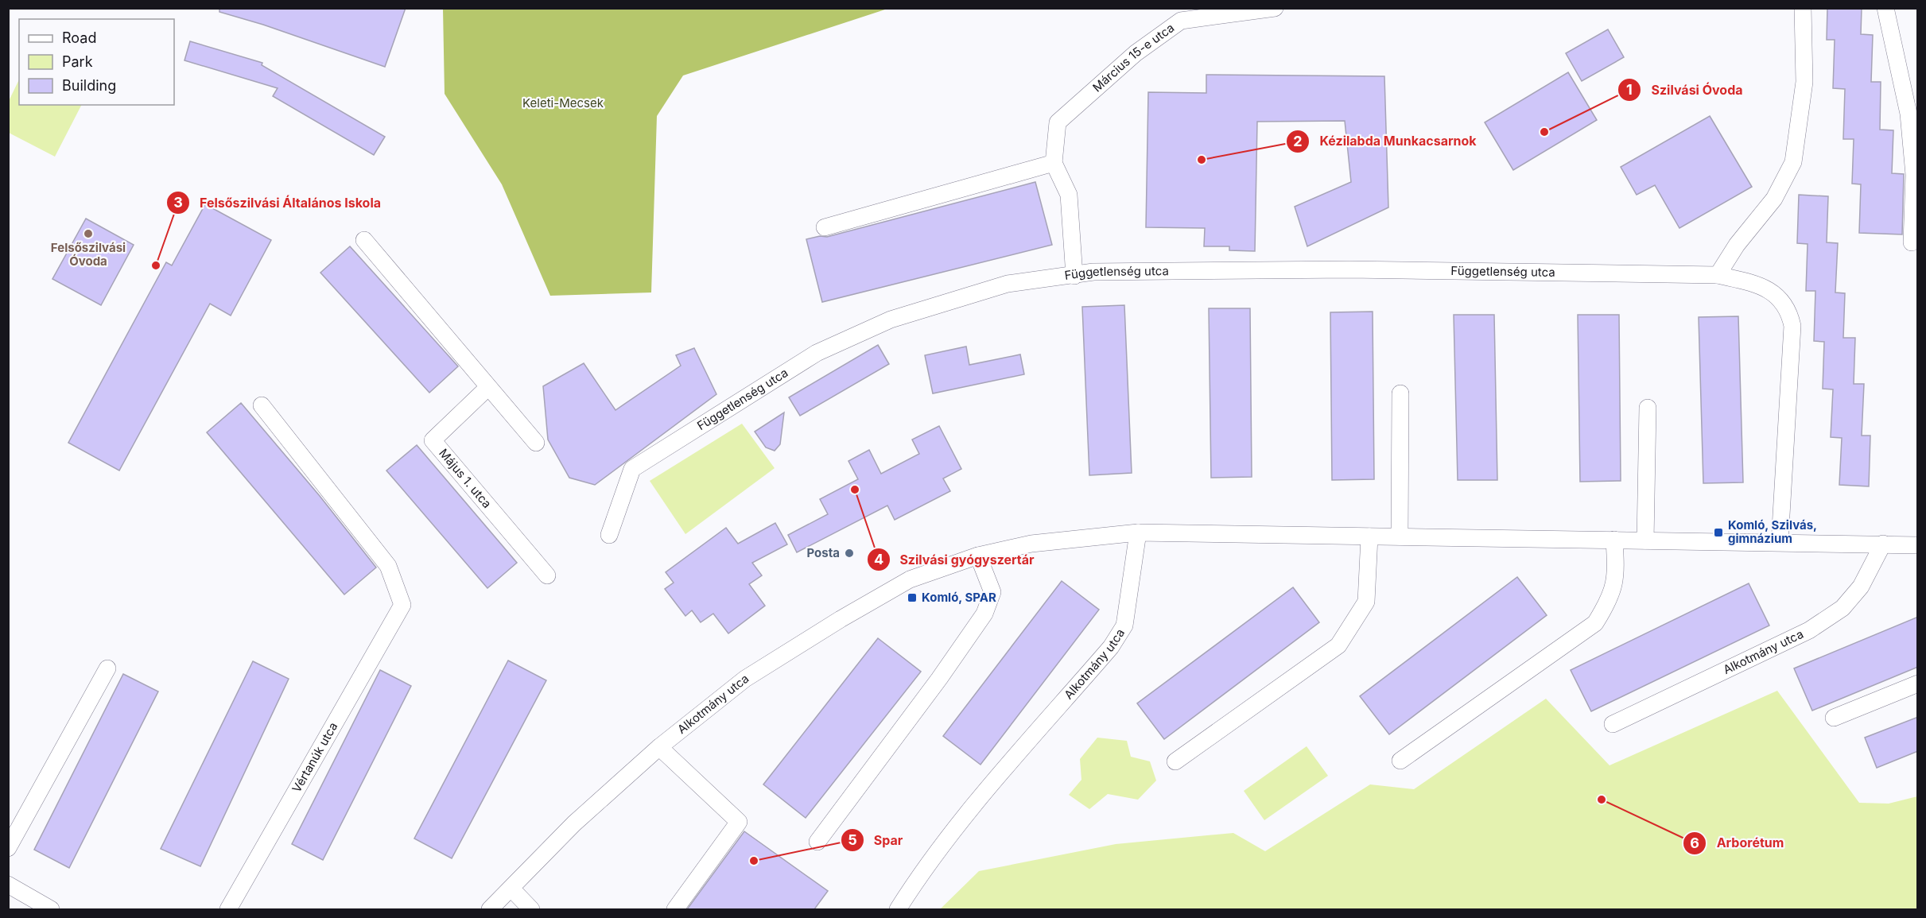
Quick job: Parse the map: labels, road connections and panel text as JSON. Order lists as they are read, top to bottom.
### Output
{
  "streets": {
    "street": [
      "Március 15-e utca",
      "Függetlenség utca",
      "Május 1. utca",
      "Alkotmány utca",
      "Vértanúk utca"
    ]
  },
  "crossings": [
    ["Függetlenség utca", "Alkotmány utca"]
  ],
  "parks": ["Keleti-Mecsek"],
  "places": {
    "other": [
      "Szilvási Óvoda",
      "Kézilabda Munkacsarnok",
      "Felsőszilvási Óvoda",
      "Felsőszilvási Általános Iskola",
      "Szilvási gyógyszertár",
      "Posta",
      "Arborétum",
      "Spar"
    ],
    "transit": ["Komló, Szilvás, gimnázium", "Komló, SPAR"]
  },
  "legend": ["Road", "Park", "Building"]
}
